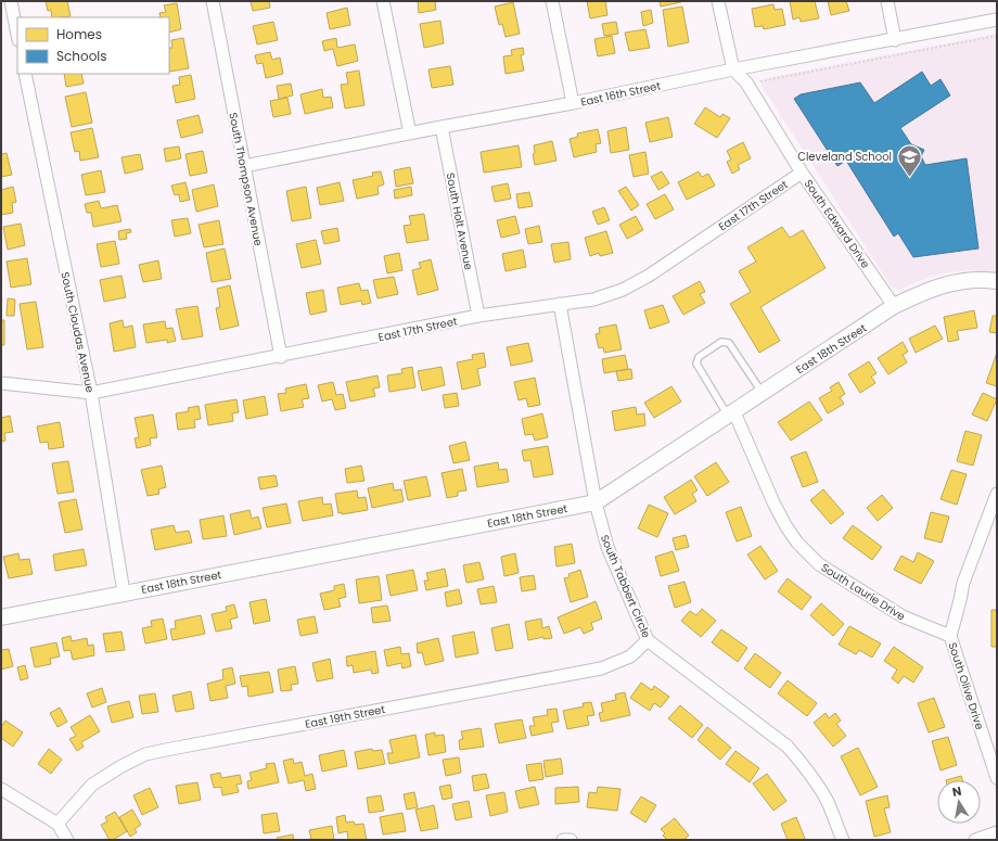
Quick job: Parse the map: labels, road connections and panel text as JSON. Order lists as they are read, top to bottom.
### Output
{
  "streets": {
    "street": [
      "East 16th Street",
      "South Thompson Avenue",
      "East 17th Street",
      "South Holt Avenue",
      "South Edward Drive",
      "South Cloudas Avenue",
      "East 18th Street",
      "South Tabbert Circle",
      "South Laurie Drive",
      "South Olive Drive",
      "East 19th Street"
    ]
  },
  "crossings": [
    ["East 16th Street", "South Thompson Avenue"],
    ["East 16th Street", "South Holt Avenue"],
    ["East 16th Street", "South Edward Drive"],
    ["South Thompson Avenue", "East 17th Street"],
    ["East 17th Street", "South Holt Avenue"],
    ["East 17th Street", "South Edward Drive"],
    ["East 17th Street", "South Cloudas Avenue"],
    ["East 17th Street", "South Tabbert Circle"],
    ["South Edward Drive", "East 18th Street"],
    ["South Cloudas Avenue", "East 18th Street"],
    ["East 18th Street", "South Tabbert Circle"],
    ["East 18th Street", "South Laurie Drive"],
    ["South Tabbert Circle", "East 19th Street"],
    ["South Laurie Drive", "South Olive Drive"]
  ],
  "places": {
    "school or university": ["Cleveland School"]
  },
  "legend": ["Homes", "Schools"],
  "north": "top"
}
